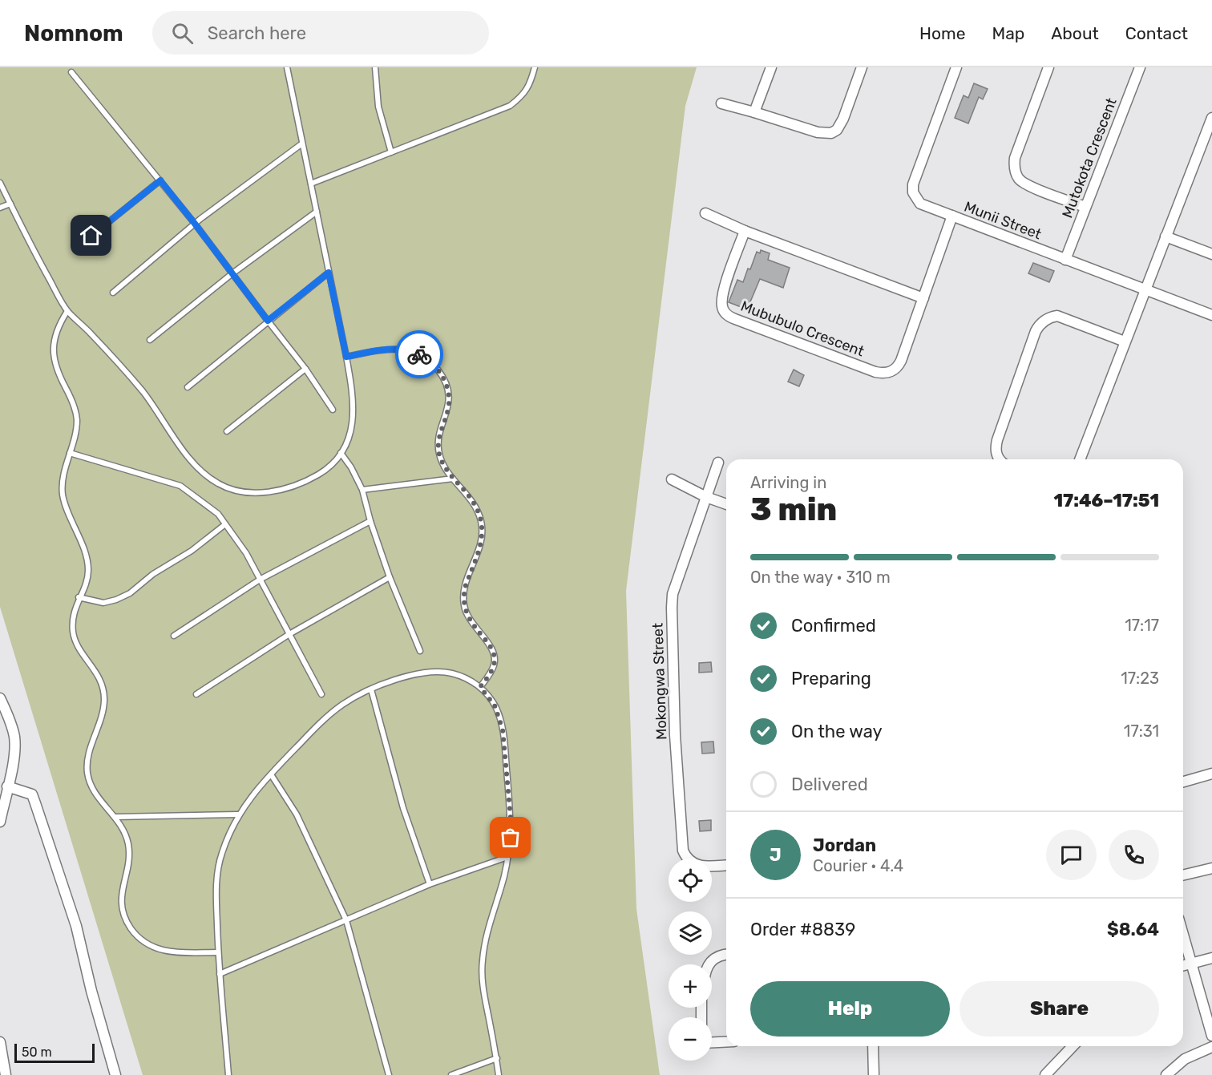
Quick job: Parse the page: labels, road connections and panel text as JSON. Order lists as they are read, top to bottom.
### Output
{
  "streets": {
    "street": [
      "Mutokota Crescent",
      "Munii Street",
      "Mububulo Crescent",
      "Mokongwa Street"
    ]
  },
  "crossings": [
    ["Mutokota Crescent", "Munii Street"],
    ["Munii Street", "Mububulo Crescent"]
  ],
  "scale_bar": "50 m",
  "page": {
    "header": "Nomnom",
    "search": "Search here",
    "nav": [
      "Home",
      "Map",
      "About",
      "Contact"
    ],
    "heading": ["3 min", "Arriving in", "17:46–17:51"],
    "panel": [
      "Jordan",
      "Courier · 4.4",
      "Order #8839",
      "$8.64"
    ],
    "bar": "On the way · 310 m",
    "list": [
      ["Confirmed", "17:17"],
      ["Preparing", "17:23"],
      ["On the way", "17:31"],
      "Delivered"
    ],
    "round": "J",
    "map_buttons": ["+", "−"],
    "buttons": ["Help", "Share"],
    "scale": "50 m"
  }
}
